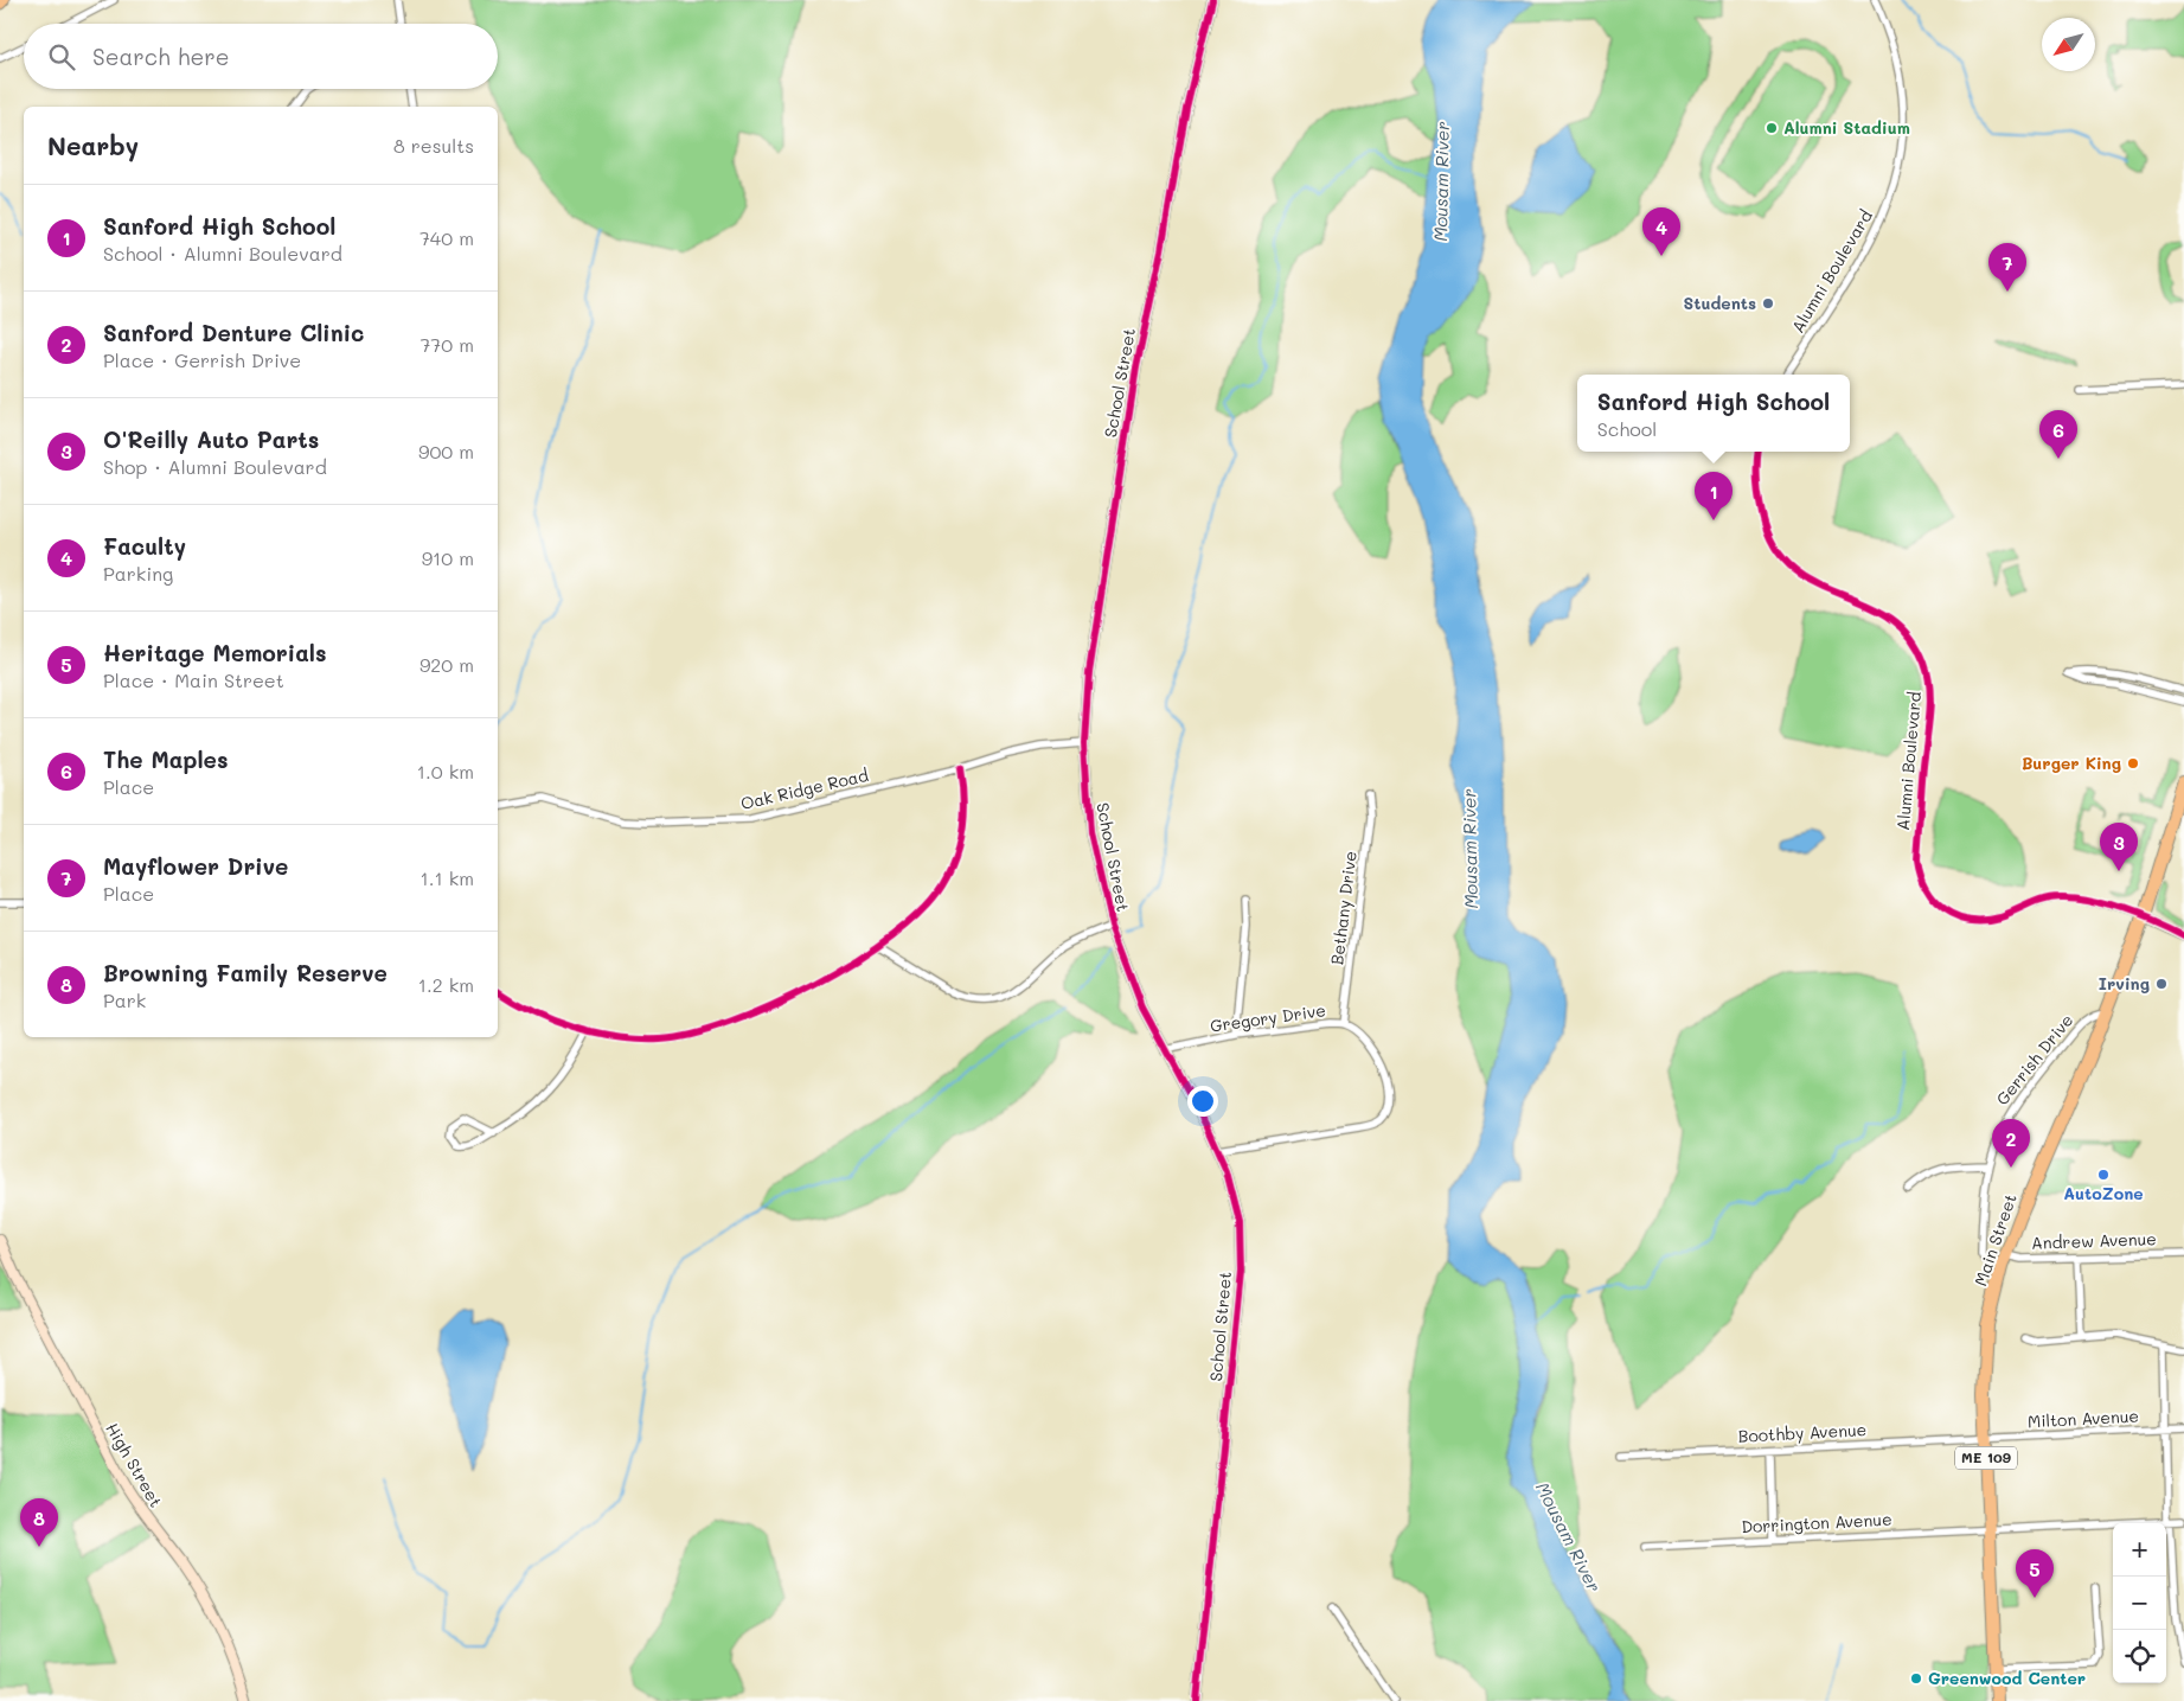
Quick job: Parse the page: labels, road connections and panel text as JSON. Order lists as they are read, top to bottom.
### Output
{
  "streets": {
    "highway": ["Main Street", "ME 109"],
    "street": [
      "Alumni Boulevard",
      "School Street",
      "Oak Ridge Road",
      "Bethany Drive",
      "Gregory Drive",
      "Gerrish Drive",
      "Andrew Avenue",
      "Milton Avenue",
      "Boothby Avenue",
      "High Street",
      "Dorrington Avenue"
    ]
  },
  "crossings": [
    ["Alumni Boulevard", "Main Street"],
    ["School Street", "Oak Ridge Road"],
    ["School Street", "Gregory Drive"],
    ["Bethany Drive", "Gregory Drive"],
    ["Gerrish Drive", "Main Street"],
    ["Main Street", "Andrew Avenue"],
    ["Main Street", "Milton Avenue"],
    ["Main Street", "Boothby Avenue"],
    ["Main Street", "Dorrington Avenue"],
    ["Milton Avenue", "Boothby Avenue"]
  ],
  "water": ["Mousam River"],
  "places": [
    "Alumni Stadium",
    "Students",
    "Burger King",
    "Irving",
    "AutoZone",
    "Greenwood Center"
  ],
  "north": "bottom left",
  "page": {
    "search": "Search here",
    "heading": ["Nearby", "8 results"],
    "list": [
      {
        "mark": "1",
        "name": "Sanford High School",
        "note": "School · Alumni Boulevard",
        "value": "740 m"
      },
      {
        "mark": "2",
        "name": "Sanford Denture Clinic",
        "note": "Place · Gerrish Drive",
        "value": "770 m"
      },
      {
        "mark": "3",
        "name": "O'Reilly Auto Parts",
        "note": "Shop · Alumni Boulevard",
        "value": "900 m"
      },
      {
        "mark": "4",
        "name": "Faculty",
        "note": "Parking",
        "value": "910 m"
      },
      {
        "mark": "5",
        "name": "Heritage Memorials",
        "note": "Place · Main Street",
        "value": "920 m"
      },
      {
        "mark": "6",
        "name": "The Maples",
        "note": "Place",
        "value": "1.0 km"
      },
      {
        "mark": "7",
        "name": "Mayflower Drive",
        "note": "Place",
        "value": "1.1 km"
      },
      {
        "mark": "8",
        "name": "Browning Family Reserve",
        "note": "Park",
        "value": "1.2 km"
      }
    ],
    "pins": [
      "4",
      "7",
      "6",
      "1",
      "3",
      "2",
      "8",
      "5"
    ],
    "popup": ["Sanford High School", "School"],
    "map_buttons": ["+", "−"]
  }
}
